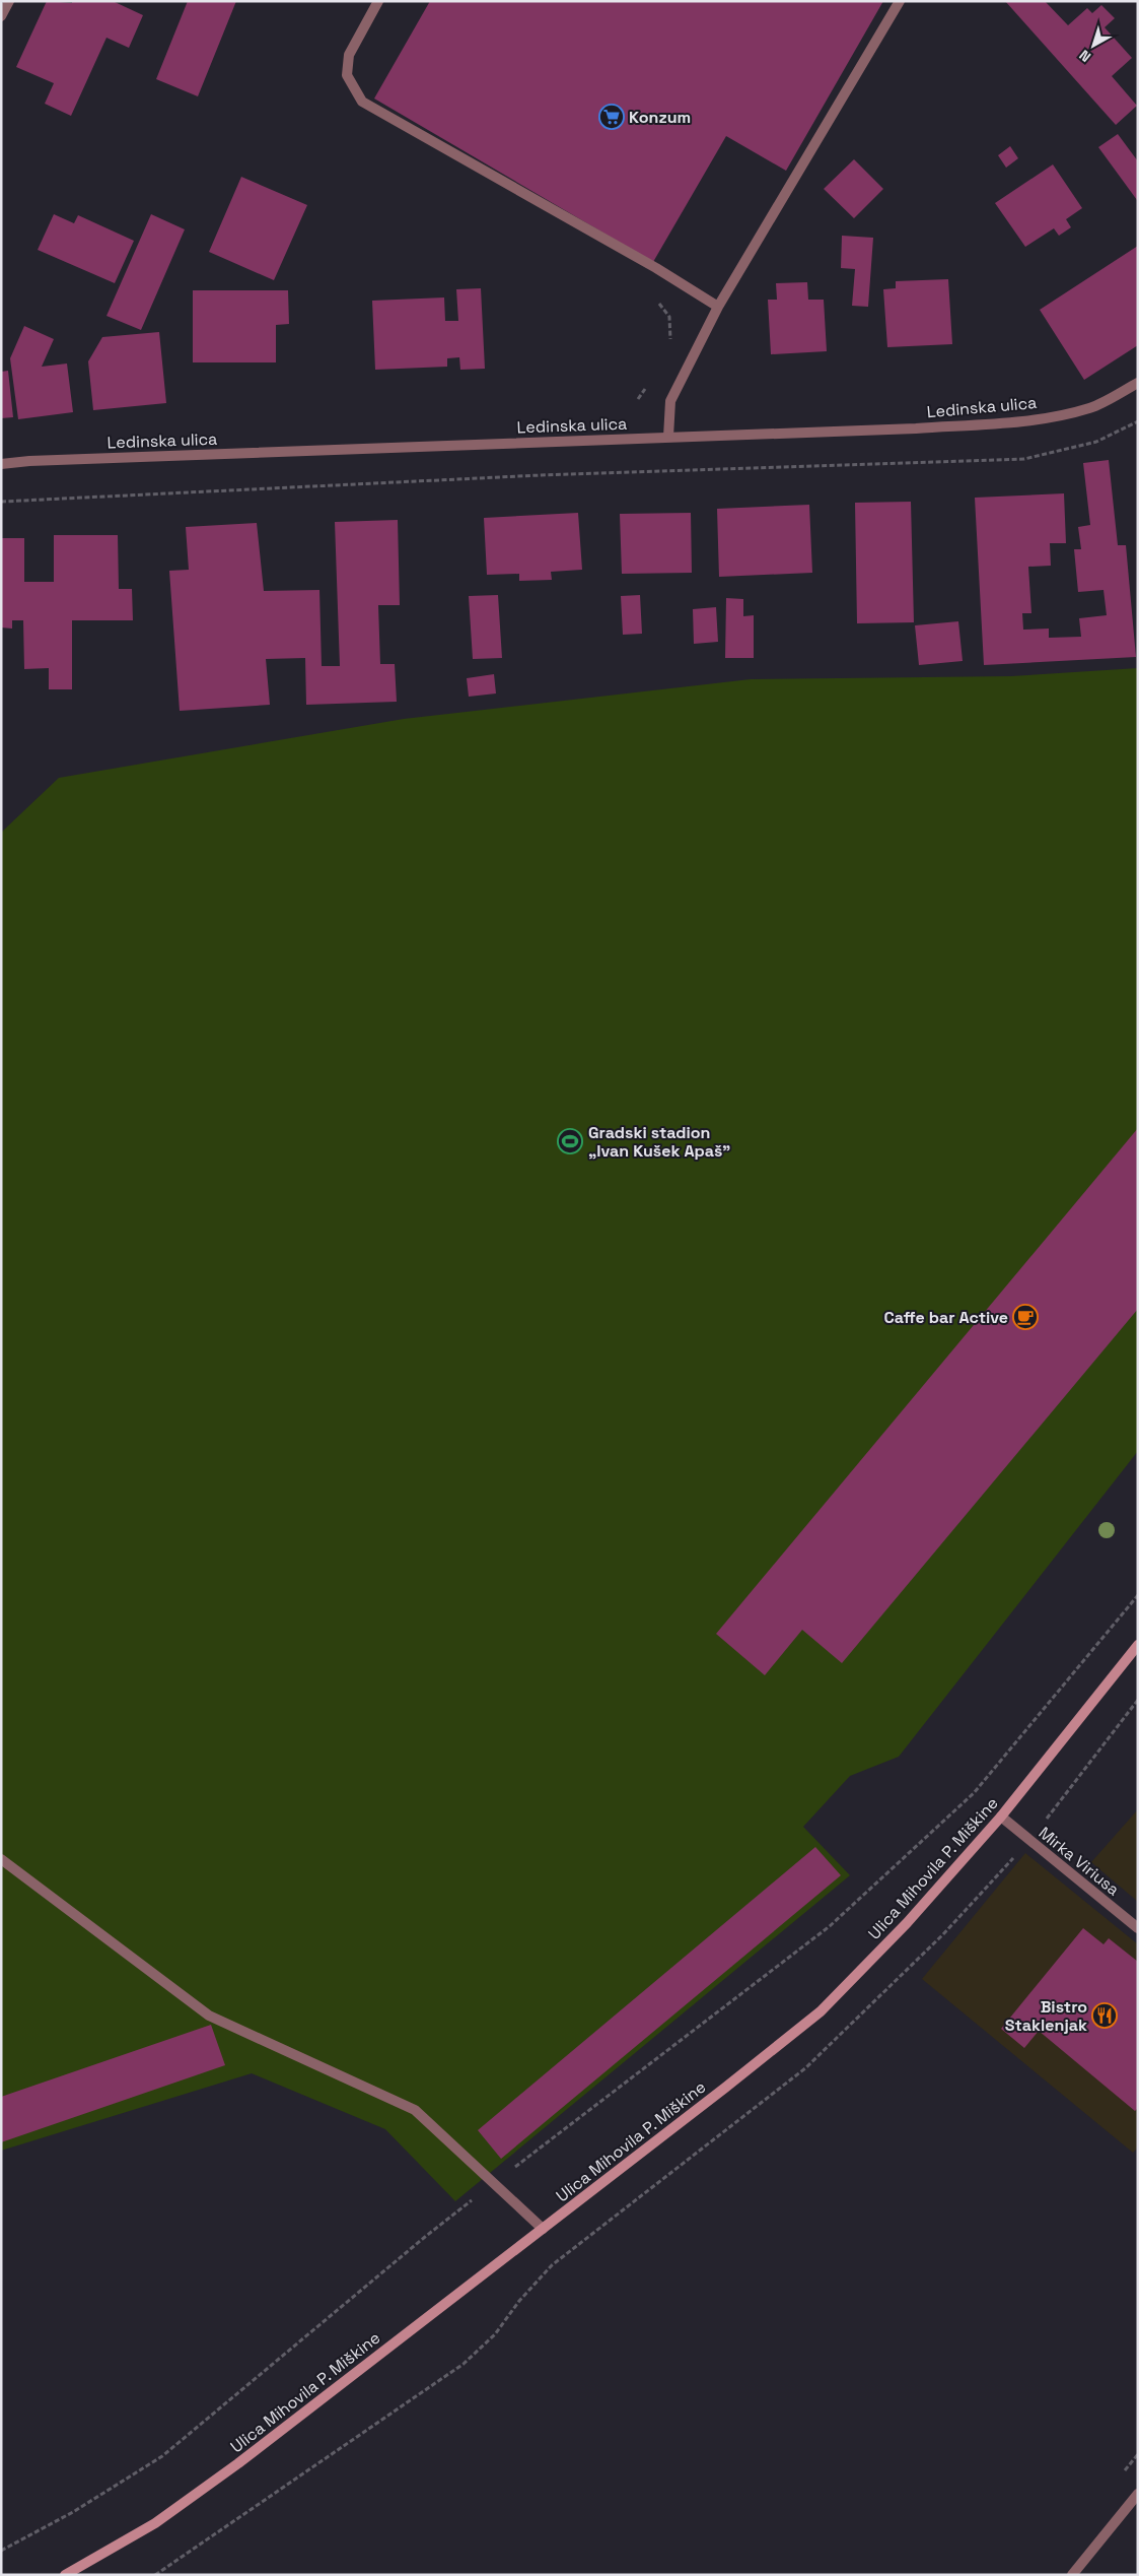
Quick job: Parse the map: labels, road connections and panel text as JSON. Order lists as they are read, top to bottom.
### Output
{
  "streets": {
    "main road": ["Ulica Mihovila P. Miškine"],
    "street": ["Ledinska ulica", "Mirka Viriusa"]
  },
  "crossings": [
    ["Mirka Viriusa", "Ulica Mihovila P. Miškine"]
  ],
  "places": {
    "supermarket": ["Konzum"],
    "sports": ["Gradski stadion „Ivan Kušek Apaš”"],
    "cafe": ["Caffe bar Active"],
    "restaurant": ["Bistro Staklenjak"]
  },
  "north": "bottom left"
}
